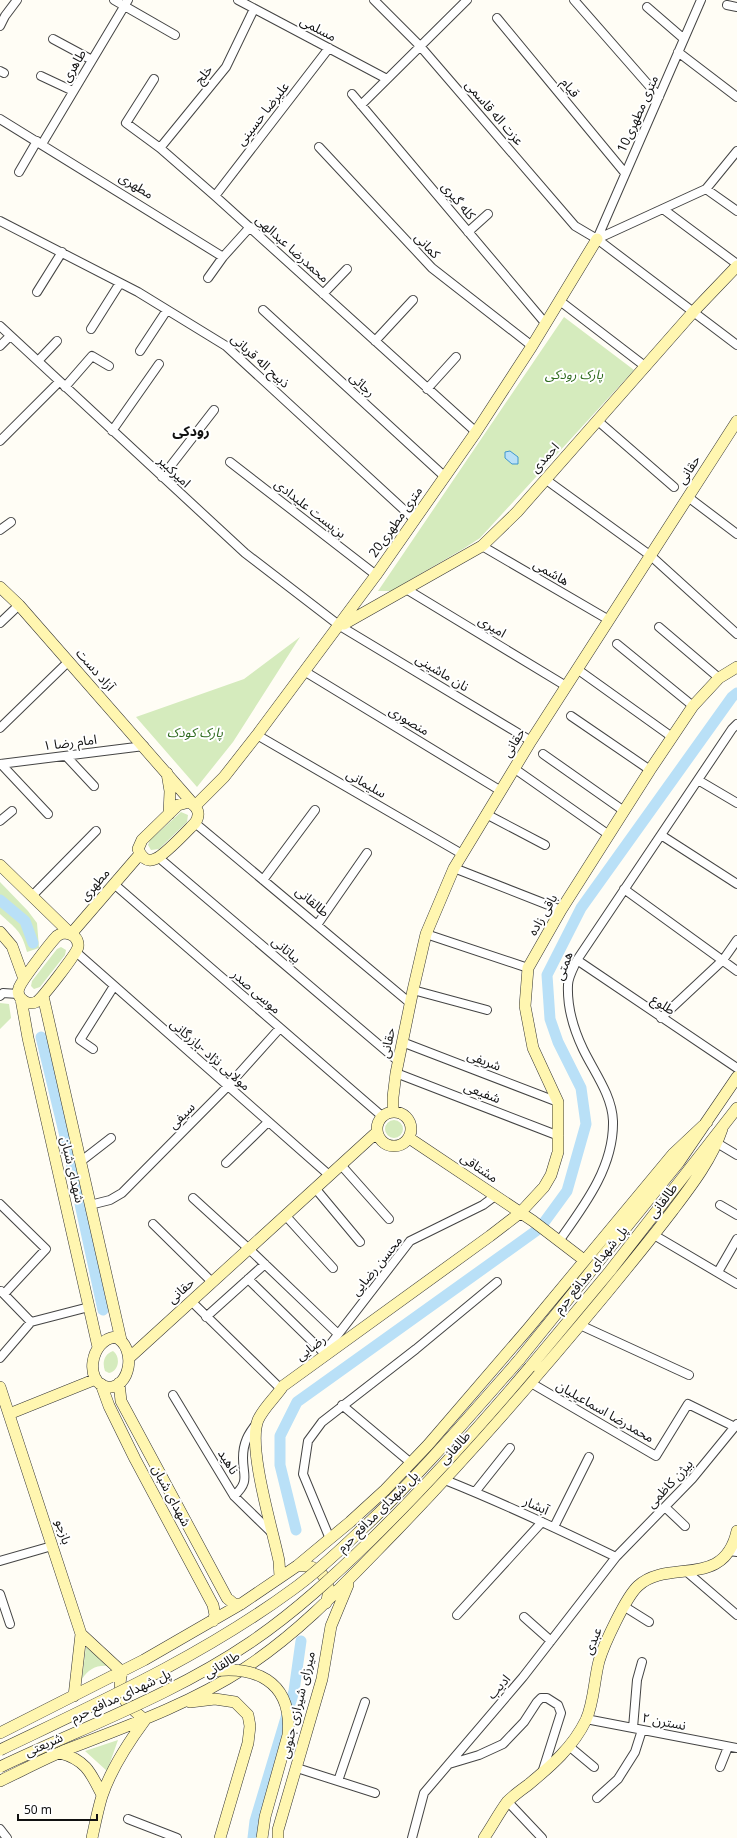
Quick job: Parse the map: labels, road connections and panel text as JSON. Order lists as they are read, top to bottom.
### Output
{
  "streets": {
    "street": [
      "مسلمی",
      "طاهری",
      "خلج",
      "قیام",
      "عزت اله قاسمی",
      "علیرضا حسینی",
      "10متری مطهری",
      "مطهری",
      "کله گیری",
      "کمانی",
      "محمدرضا عبدالهی",
      "ذبیح اله قربانی",
      "رجائی",
      "احمدی",
      "حقانی",
      "امیرکبیر",
      "بن‌بست علیدادی",
      "20متری مطهری",
      "هاشمی",
      "امیری",
      "آزاد دست",
      "نان ماشینی",
      "منصوری",
      "امام رضا ۱",
      "سلیمانی",
      "طالقانی",
      "باقی زاده",
      "بیاتانی",
      "همتی",
      "موسی صدر",
      "طلوع",
      "مولایی نژاد -بازرگانی",
      "شریفی",
      "شفیعی",
      "سیفی",
      "مشتاقی",
      "شهدای شبان",
      "محسن رضایی",
      "پل شهدای مدافع حرم",
      "رضایی",
      "محمدرضا اسماعیلیان",
      "ناهید",
      "بیژن کاظمی",
      "آبشار",
      "بازجو",
      "عبدی",
      "ادیب",
      "میرزای شیرازی جنوبی",
      "نسترن ۲",
      "شریعتی"
    ]
  },
  "crossings": [
    ["مسلمی", "خلج"],
    ["مسلمی", "علیرضا حسینی"],
    ["طاهری", "مطهری"],
    ["خلج", "محمدرضا عبدالهی"],
    ["قیام", "10متری مطهری"],
    ["عزت اله قاسمی", "10متری مطهری"],
    ["عزت اله قاسمی", "احمدی"],
    ["عزت اله قاسمی", "20متری مطهری"],
    ["علیرضا حسینی", "محمدرضا عبدالهی"],
    ["10متری مطهری", "20متری مطهری"],
    ["مطهری", "موسی صدر"],
    ["کله گیری", "20متری مطهری"],
    ["کمانی", "20متری مطهری"],
    ["محمدرضا عبدالهی", "20متری مطهری"],
    ["ذبیح اله قربانی", "20متری مطهری"],
    ["رجائی", "20متری مطهری"],
    ["احمدی", "امیرکبیر"],
    ["احمدی", "20متری مطهری"],
    ["احمدی", "هاشمی"],
    ["احمدی", "امیری"],
    ["احمدی", "نان ماشینی"],
    ["حقانی", "هاشمی"],
    ["حقانی", "امیری"],
    ["حقانی", "نان ماشینی"],
    ["حقانی", "منصوری"],
    ["حقانی", "سلیمانی"],
    ["حقانی", "طالقانی"],
    ["حقانی", "بیاتانی"],
    ["حقانی", "موسی صدر"],
    ["حقانی", "مولایی نژاد -بازرگانی"],
    ["حقانی", "شریفی"],
    ["حقانی", "شفیعی"],
    ["حقانی", "مشتاقی"],
    ["حقانی", "شهدای شبان"],
    ["امیرکبیر", "20متری مطهری"],
    ["امیرکبیر", "نان ماشینی"],
    ["بن‌بست علیدادی", "20متری مطهری"],
    ["20متری مطهری", "آزاد دست"],
    ["20متری مطهری", "نان ماشینی"],
    ["20متری مطهری", "منصوری"],
    ["20متری مطهری", "سلیمانی"],
    ["آزاد دست", "امام رضا ۱"],
    ["طالقانی", "مشتاقی"],
    ["طالقانی", "شهدای شبان"],
    ["طالقانی", "پل شهدای مدافع حرم"],
    ["طالقانی", "رضایی"],
    ["طالقانی", "محمدرضا اسماعیلیان"],
    ["طالقانی", "آبشار"],
    ["طالقانی", "بازجو"],
    ["طالقانی", "میرزای شیرازی جنوبی"],
    ["طالقانی", "شریعتی"],
    ["باقی زاده", "شریفی"],
    ["باقی زاده", "شفیعی"],
    ["باقی زاده", "مشتاقی"],
    ["باقی زاده", "رضایی"],
    ["همتی", "طلوع"],
    ["همتی", "مشتاقی"],
    ["موسی صدر", "سیفی"],
    ["موسی صدر", "مشتاقی"],
    ["مولایی نژاد -بازرگانی", "سیفی"],
    ["سیفی", "شهدای شبان"],
    ["مشتاقی", "محسن رضایی"],
    ["مشتاقی", "رضایی"],
    ["محسن رضایی", "رضایی"],
    ["رضایی", "ناهید"],
    ["محمدرضا اسماعیلیان", "بیژن کاظمی"],
    ["بیژن کاظمی", "آبشار"],
    ["بیژن کاظمی", "ادیب"],
    ["آبشار", "ادیب"],
    ["عبدی", "نسترن ۲"]
  ],
  "districts": ["رودکی"],
  "parks": ["پارک رودکی", "پارک کودک"],
  "scale_bar": "50 m"
}
